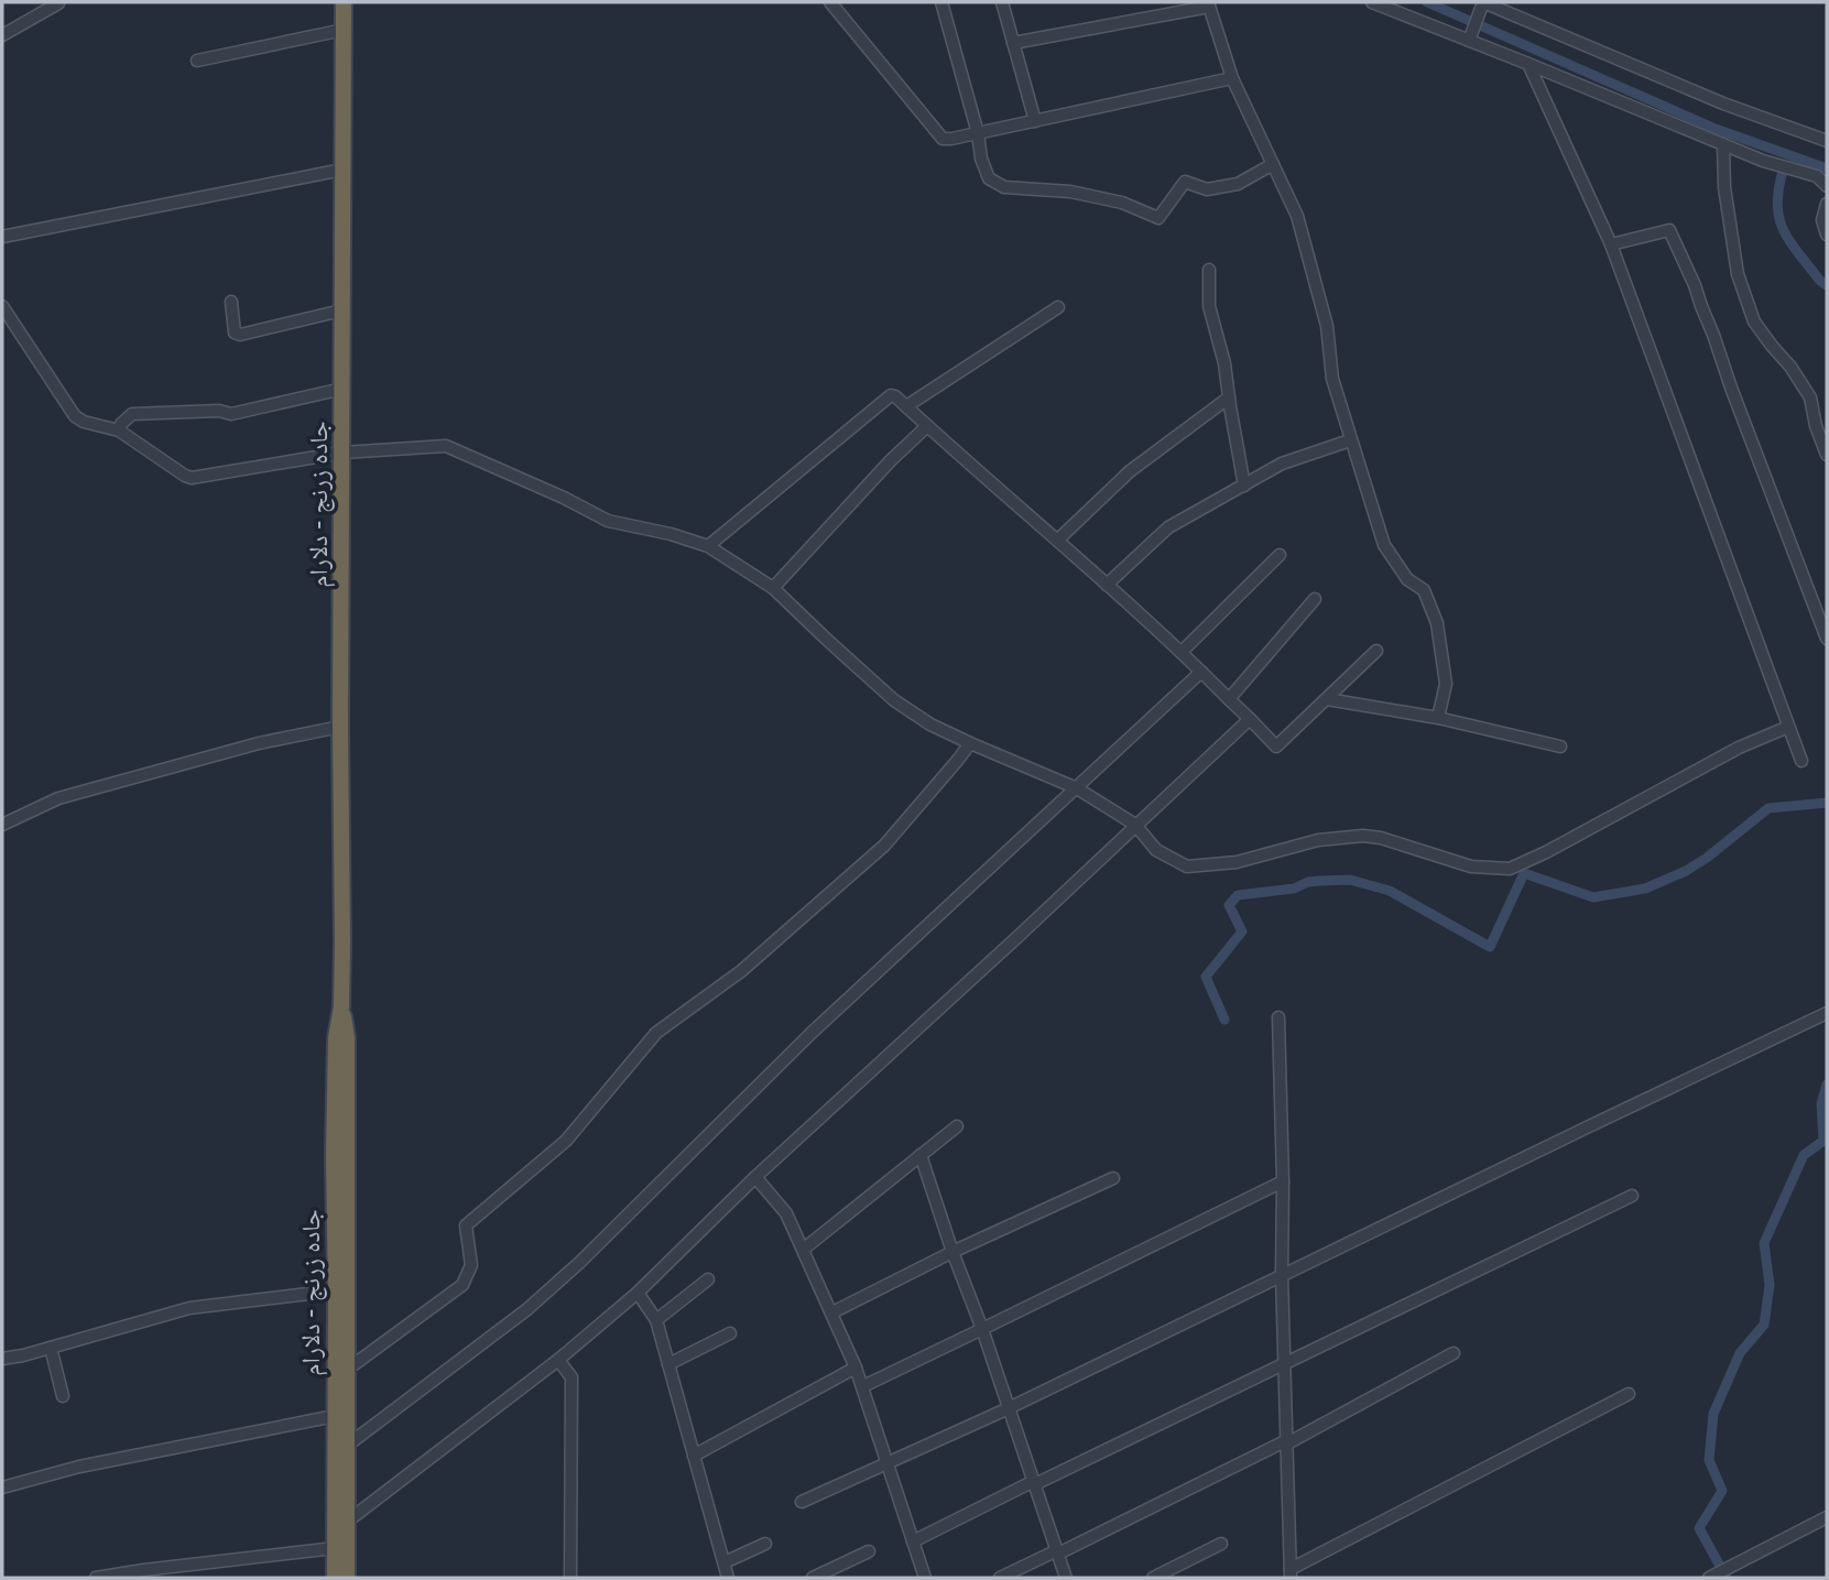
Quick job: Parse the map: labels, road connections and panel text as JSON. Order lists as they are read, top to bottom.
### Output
{
  "streets": {
    "highway": ["جاده زرنج - دلارام"]
  }
}
